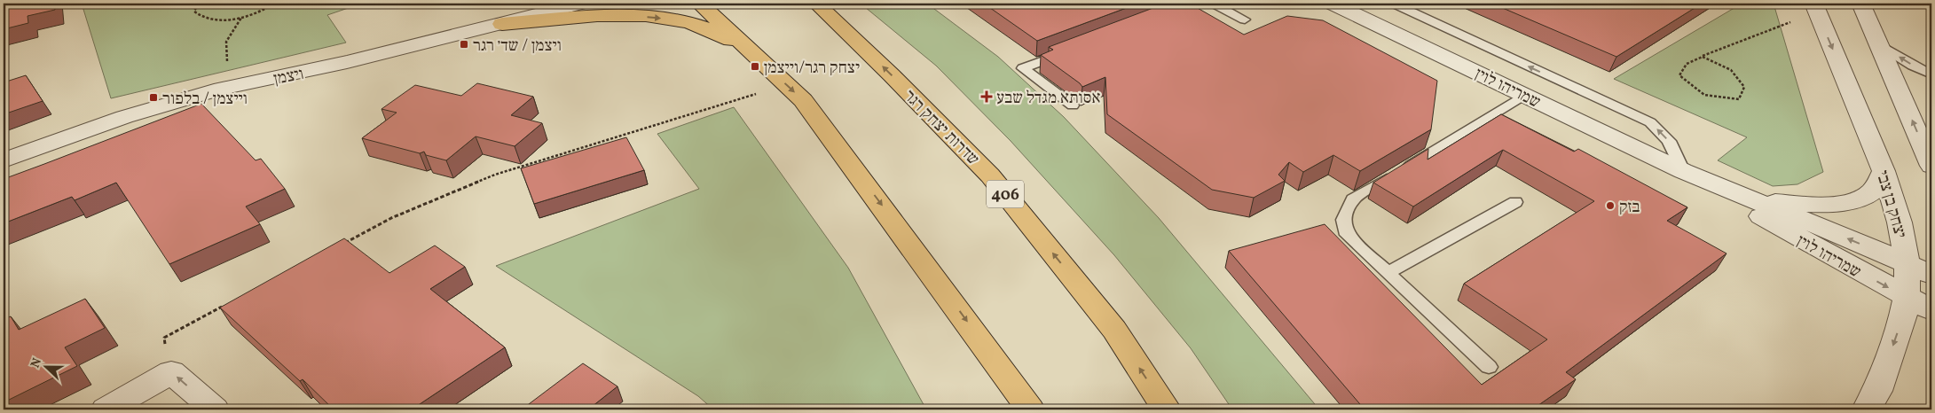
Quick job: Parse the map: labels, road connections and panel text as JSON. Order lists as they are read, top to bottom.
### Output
{
  "streets": {
    "main road": ["שדרות יצחק רגר", "406"],
    "street": ["ויצמן", "שמריהו לוין", "יצחק בן צבי"]
  },
  "crossings": [
    ["שמריהו לוין", "יצחק בן צבי"]
  ],
  "places": {
    "transit": ["ויצמן / שד׳ רגר", "יצחק רגר/וייצמן", "וייצמן / בלפור"],
    "health": ["אסותא מגדל שבע"],
    "other": ["בזק"]
  },
  "north": "left"
}
